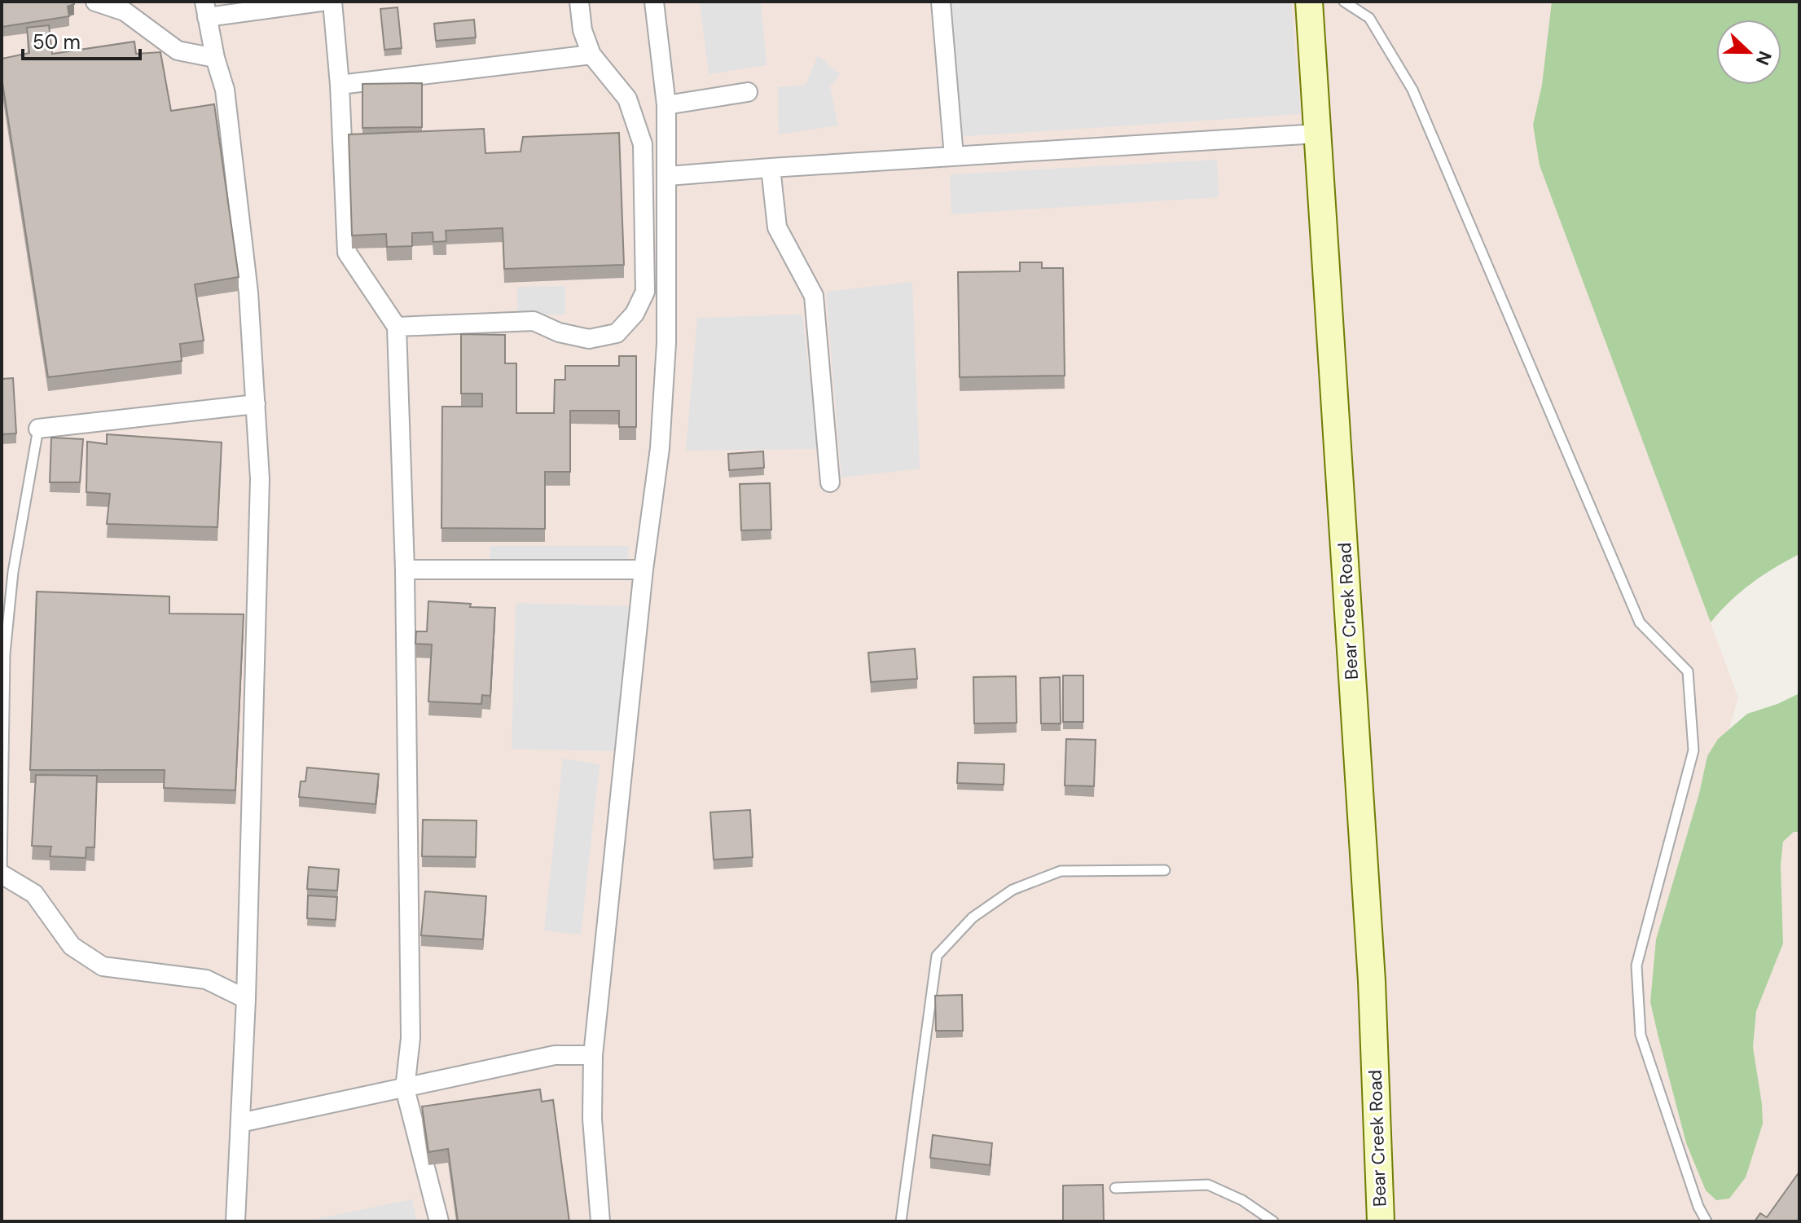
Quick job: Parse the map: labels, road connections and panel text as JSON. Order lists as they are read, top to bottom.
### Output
{
  "streets": {
    "street": ["Bear Creek Road"]
  },
  "scale_bar": "50 m",
  "north": "right"
}
